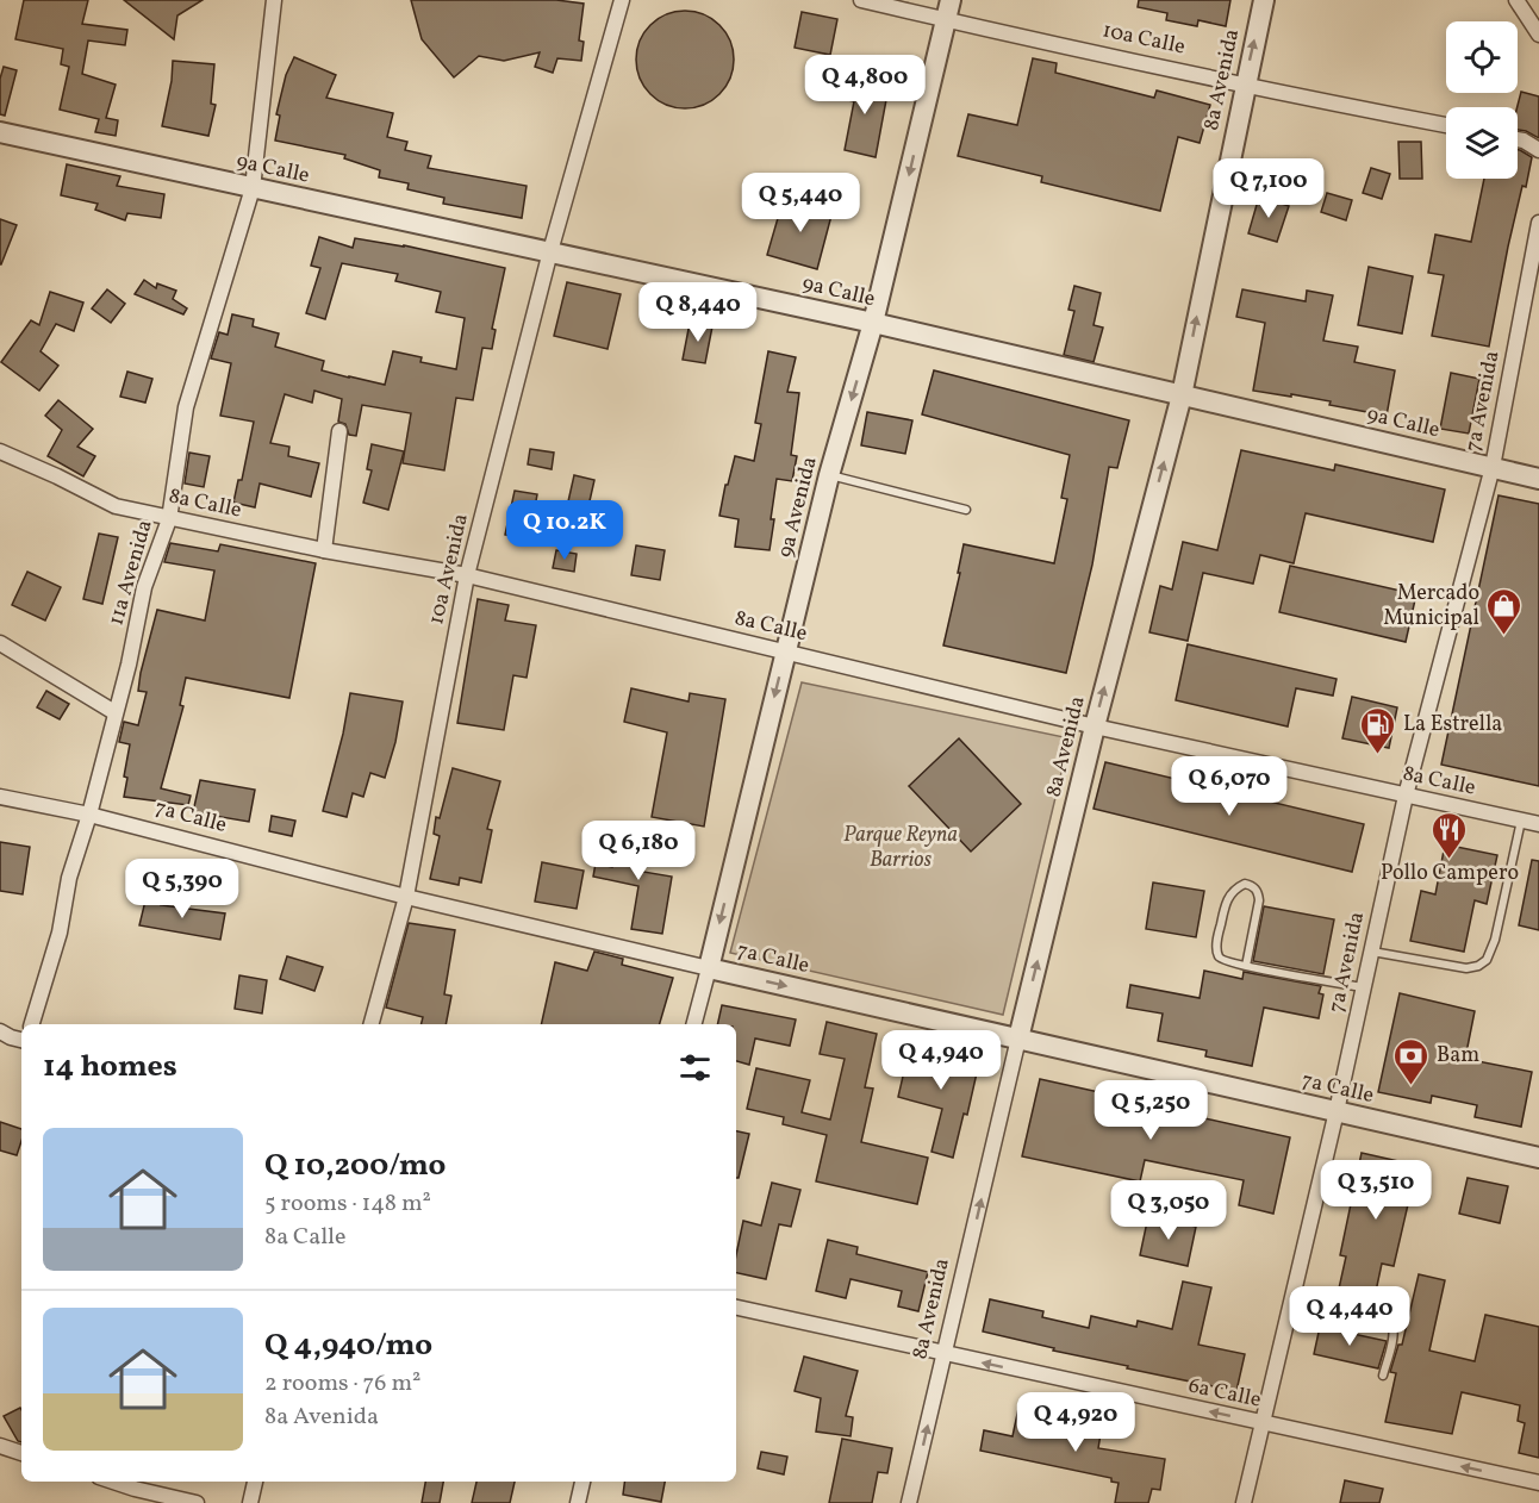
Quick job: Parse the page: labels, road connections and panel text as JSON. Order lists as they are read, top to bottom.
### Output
{
  "streets": {
    "street": [
      "10a Calle",
      "8a Avenida",
      "9a Calle",
      "7a Avenida",
      "8a Calle",
      "9a Avenida",
      "10a Avenida",
      "11a Avenida",
      "7a Calle",
      "6a Calle"
    ]
  },
  "crossings": [
    ["10a Calle", "8a Avenida"],
    ["10a Calle", "9a Avenida"],
    ["8a Avenida", "9a Calle"],
    ["8a Avenida", "8a Calle"],
    ["8a Avenida", "7a Calle"],
    ["8a Avenida", "6a Calle"],
    ["9a Calle", "7a Avenida"],
    ["9a Calle", "9a Avenida"],
    ["9a Calle", "10a Avenida"],
    ["9a Calle", "11a Avenida"],
    ["7a Avenida", "8a Calle"],
    ["7a Avenida", "7a Calle"],
    ["7a Avenida", "6a Calle"],
    ["8a Calle", "9a Avenida"],
    ["8a Calle", "10a Avenida"],
    ["8a Calle", "11a Avenida"],
    ["9a Avenida", "7a Calle"],
    ["10a Avenida", "7a Calle"],
    ["11a Avenida", "7a Calle"]
  ],
  "one_way": ["8a Avenida", "9a Avenida", "6a Calle"],
  "parks": ["Parque Reyna Barrios"],
  "places": {
    "shop": ["Mercado Municipal"],
    "fuel station": ["La Estrella"],
    "restaurant": ["Pollo Campero"],
    "bank": ["Bam"]
  },
  "page": {
    "price": [
      "Q 4,800",
      "Q 7,100",
      "Q 5,440",
      "Q 8,440",
      "Q 10.2K",
      "Q 6,070",
      "Q 6,180",
      "Q 5,390",
      "Q 4,940",
      "Q 5,250",
      "Q 3,510",
      "Q 3,050",
      "Q 4,440",
      "Q 4,920"
    ],
    "heading": "14 homes",
    "list": [
      {
        "name": "Q 10,200/mo",
        "note": "5 rooms · 148 m² · 8a Calle"
      },
      {
        "name": "Q 4,940/mo",
        "note": "2 rooms · 76 m² · 8a Avenida"
      }
    ]
  }
}
